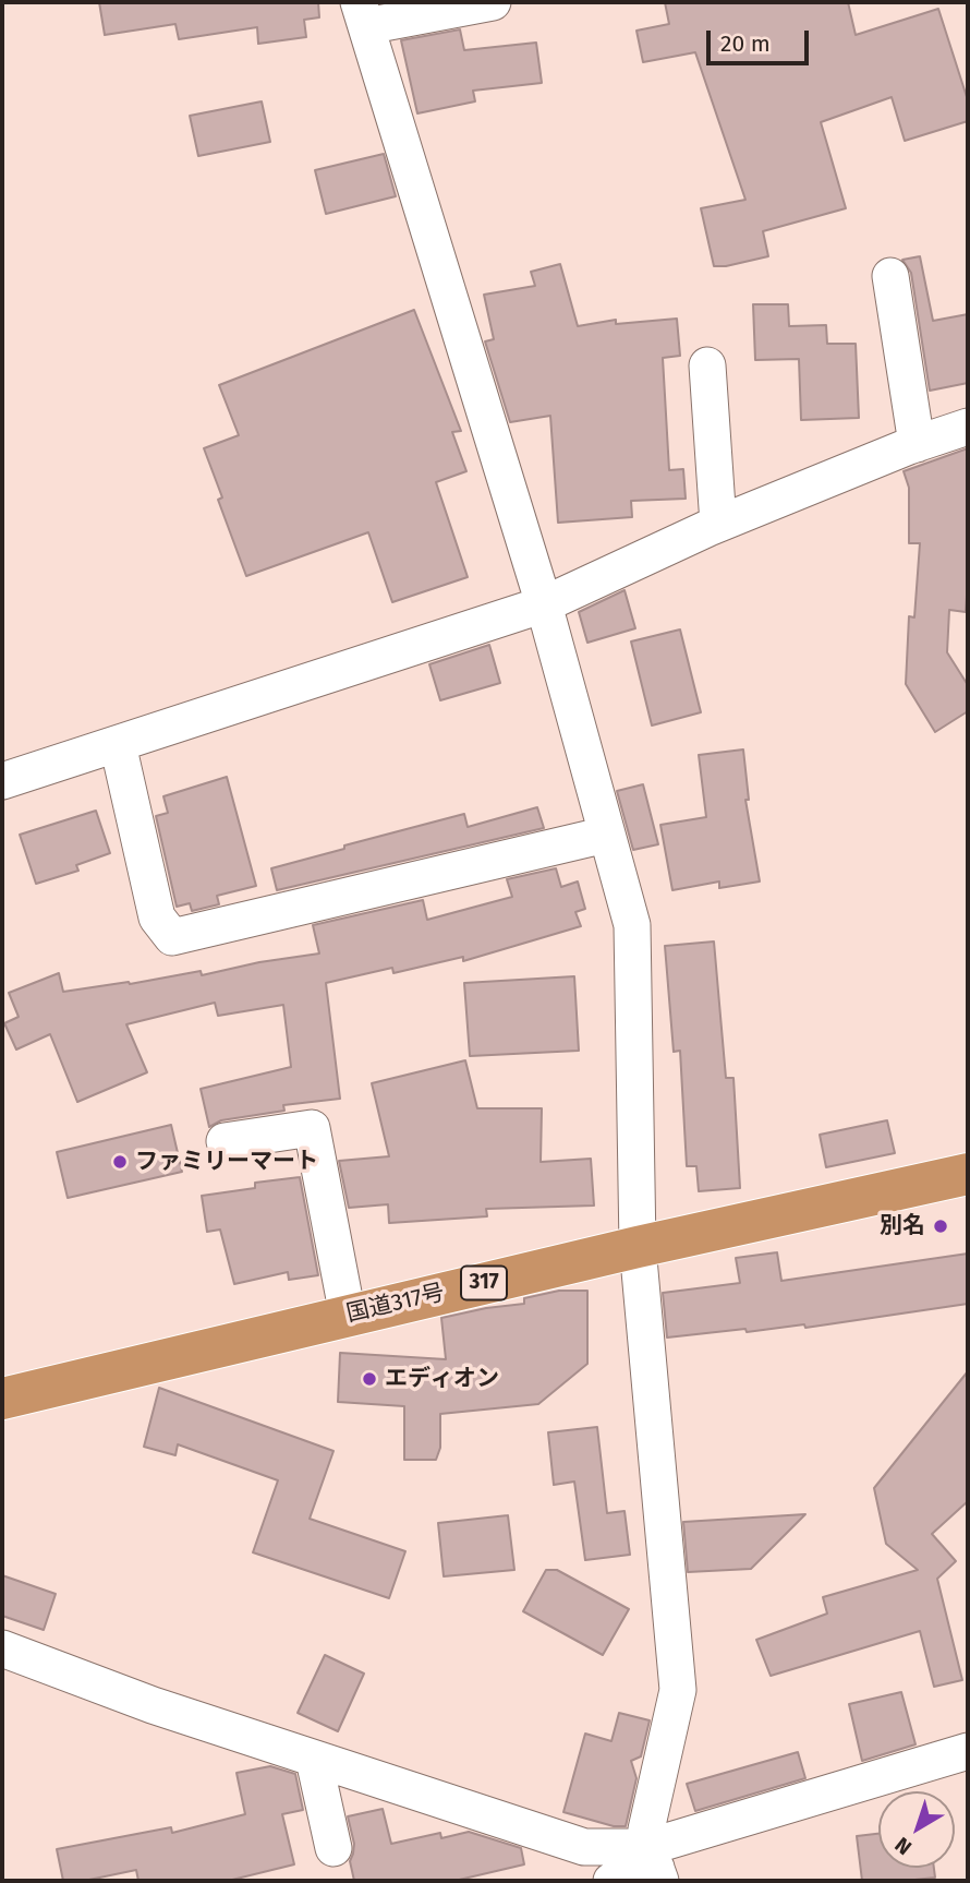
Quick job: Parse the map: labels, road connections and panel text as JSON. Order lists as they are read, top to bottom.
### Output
{
  "streets": {
    "highway": ["317", "国道317号"]
  },
  "places": ["ファミリーマート", "別名", "エディオン"],
  "scale_bar": "20 m",
  "north": "bottom left"
}
